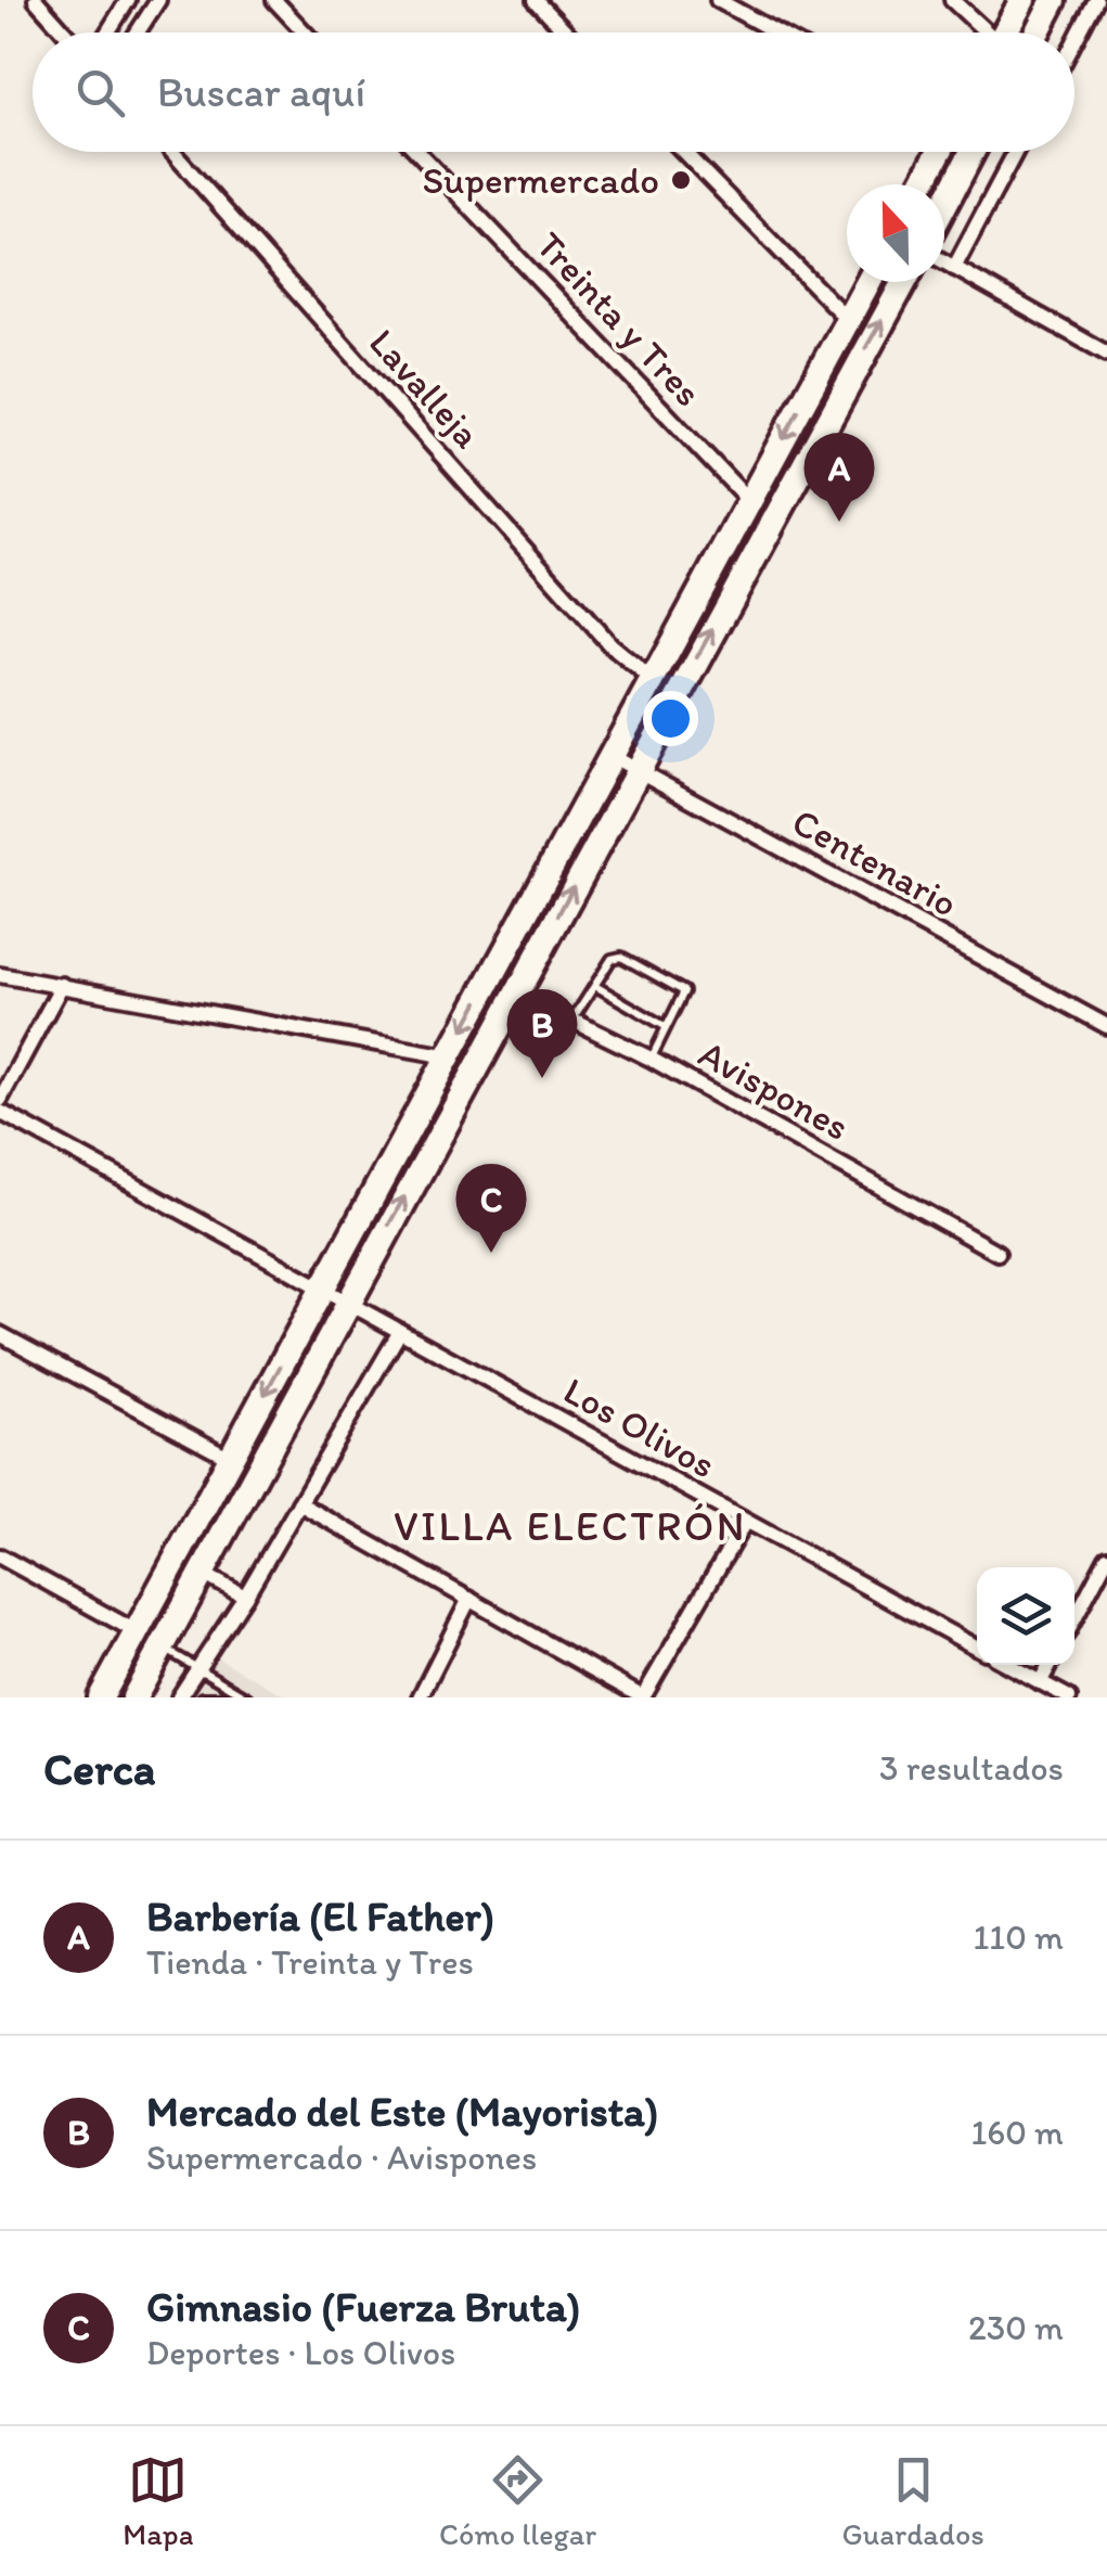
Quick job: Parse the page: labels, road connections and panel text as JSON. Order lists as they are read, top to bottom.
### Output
{
  "streets": {
    "street": [
      "Treinta y Tres",
      "Lavalleja",
      "Centenario",
      "Avispones",
      "Los Olivos"
    ]
  },
  "districts": ["VILLA ELECTRÓN"],
  "places": ["Supermercado"],
  "north": "top",
  "page": {
    "search": "Buscar aquí",
    "pins": ["A", "B", "C"],
    "heading": ["Cerca", "3 resultados"],
    "list": [
      {
        "mark": "A",
        "name": "Barbería (El Father)",
        "note": "Tienda · Treinta y Tres",
        "value": "110 m"
      },
      {
        "mark": "B",
        "name": "Mercado del Este (Mayorista)",
        "note": "Supermercado · Avispones",
        "value": "160 m"
      },
      {
        "mark": "C",
        "name": "Gimnasio (Fuerza Bruta)",
        "note": "Deportes · Los Olivos",
        "value": "230 m"
      }
    ],
    "nav": ["Mapa", "Cómo llegar", "Guardados"]
  }
}
